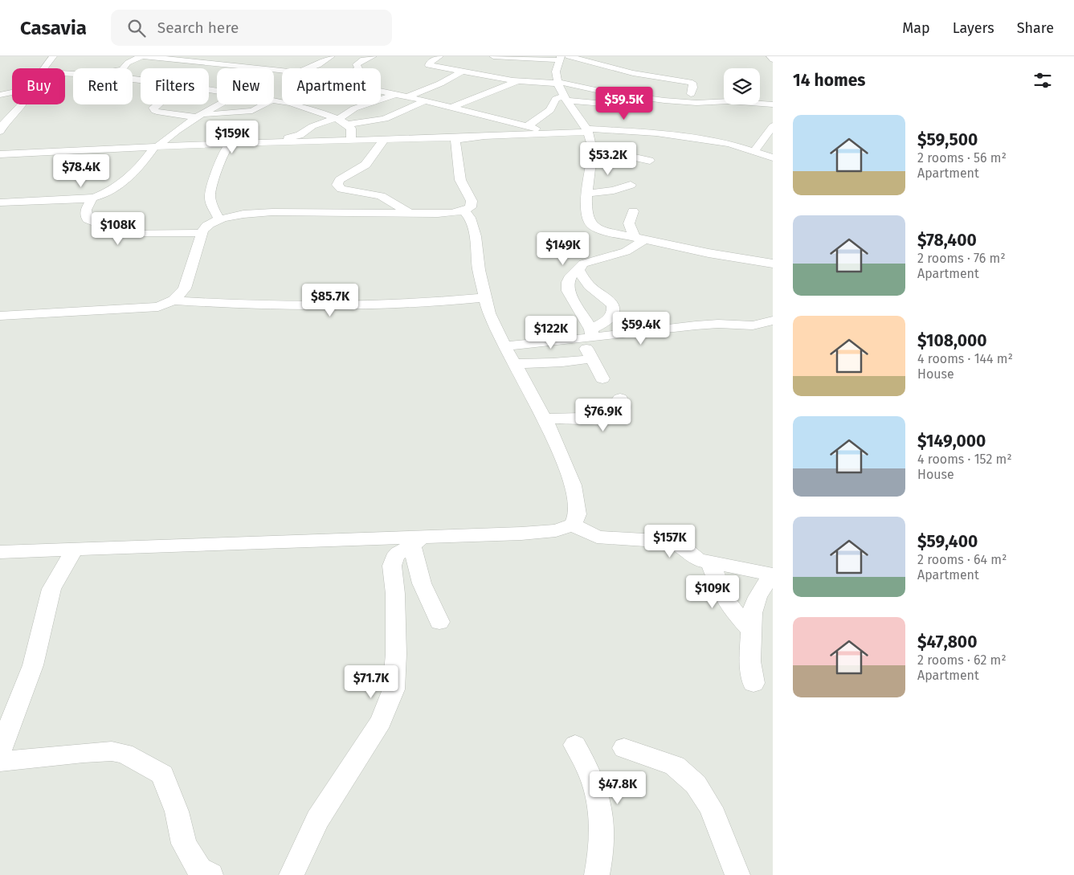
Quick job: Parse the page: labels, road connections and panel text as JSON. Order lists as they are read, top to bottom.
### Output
{
  "page": {
    "header": "Casavia",
    "search": "Search here",
    "nav": ["Map", "Layers", "Share"],
    "heading": "14 homes",
    "chip": [
      "Buy",
      "Rent",
      "Filters",
      "New",
      "Apartment"
    ],
    "price": [
      "$59.5K",
      "$159K",
      "$53.2K",
      "$78.4K",
      "$108K",
      "$149K",
      "$85.7K",
      "$59.4K",
      "$122K",
      "$76.9K",
      "$157K",
      "$109K",
      "$71.7K",
      "$47.8K"
    ],
    "list": [
      {
        "name": "$59,500",
        "note": "2 rooms · 56 m² · Apartment"
      },
      {
        "name": "$78,400",
        "note": "2 rooms · 76 m² · Apartment"
      },
      {
        "name": "$108,000",
        "note": "4 rooms · 144 m² · House"
      },
      {
        "name": "$149,000",
        "note": "4 rooms · 152 m² · House"
      },
      {
        "name": "$59,400",
        "note": "2 rooms · 64 m² · Apartment"
      },
      {
        "name": "$47,800",
        "note": "2 rooms · 62 m² · Apartment"
      }
    ]
  }
}
